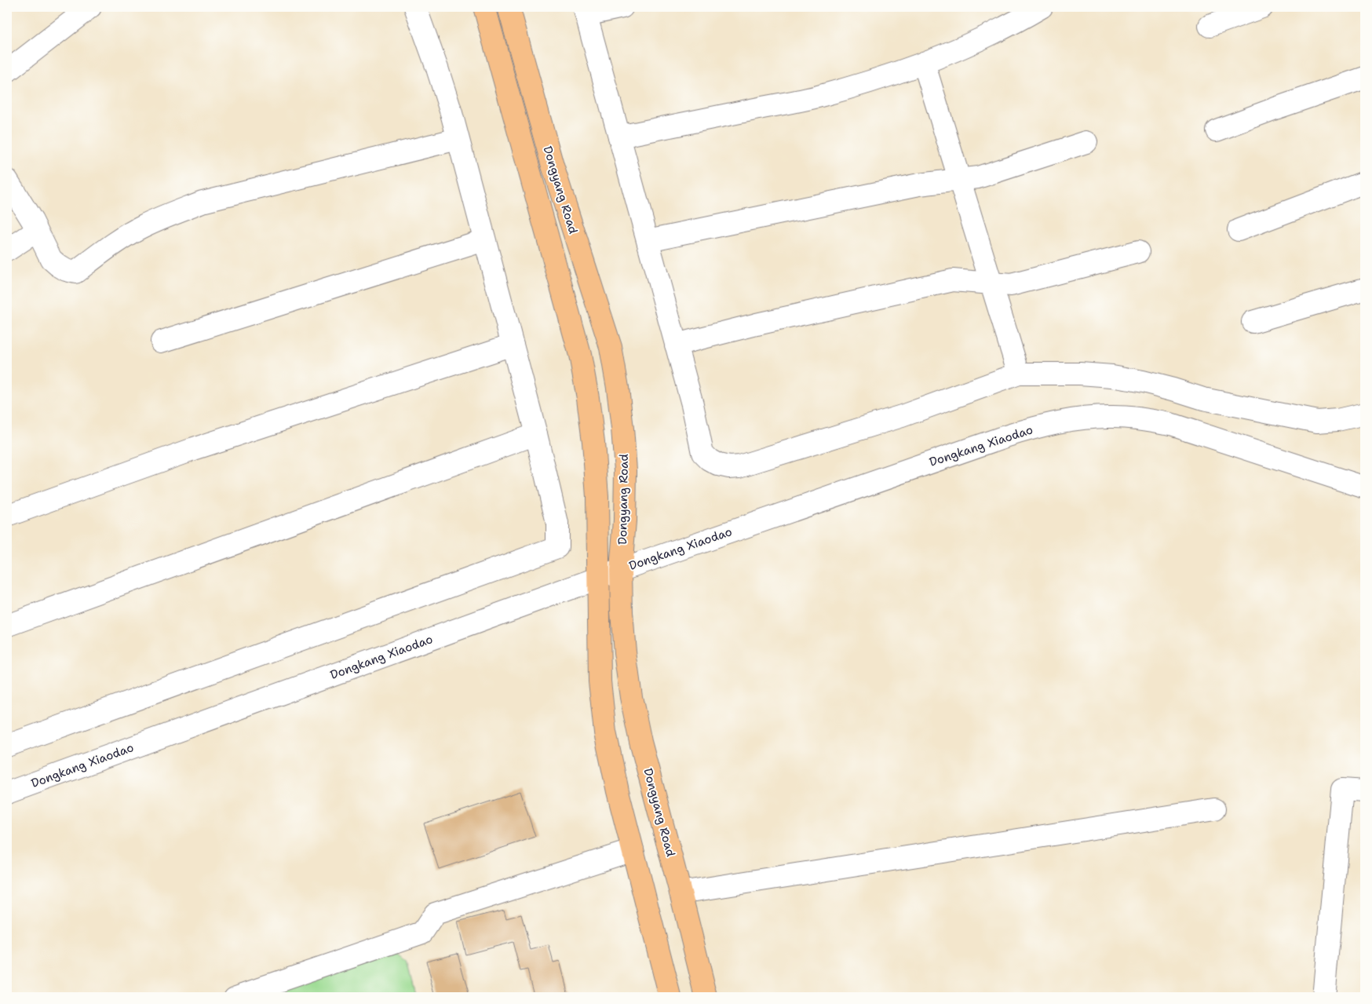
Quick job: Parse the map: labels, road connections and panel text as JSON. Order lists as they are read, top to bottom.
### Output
{
  "streets": {
    "main road": ["Dongyang Road"],
    "street": ["Dongkang Xiaodao"]
  },
  "crossings": [
    ["Dongyang Road", "Dongkang Xiaodao"]
  ]
}
